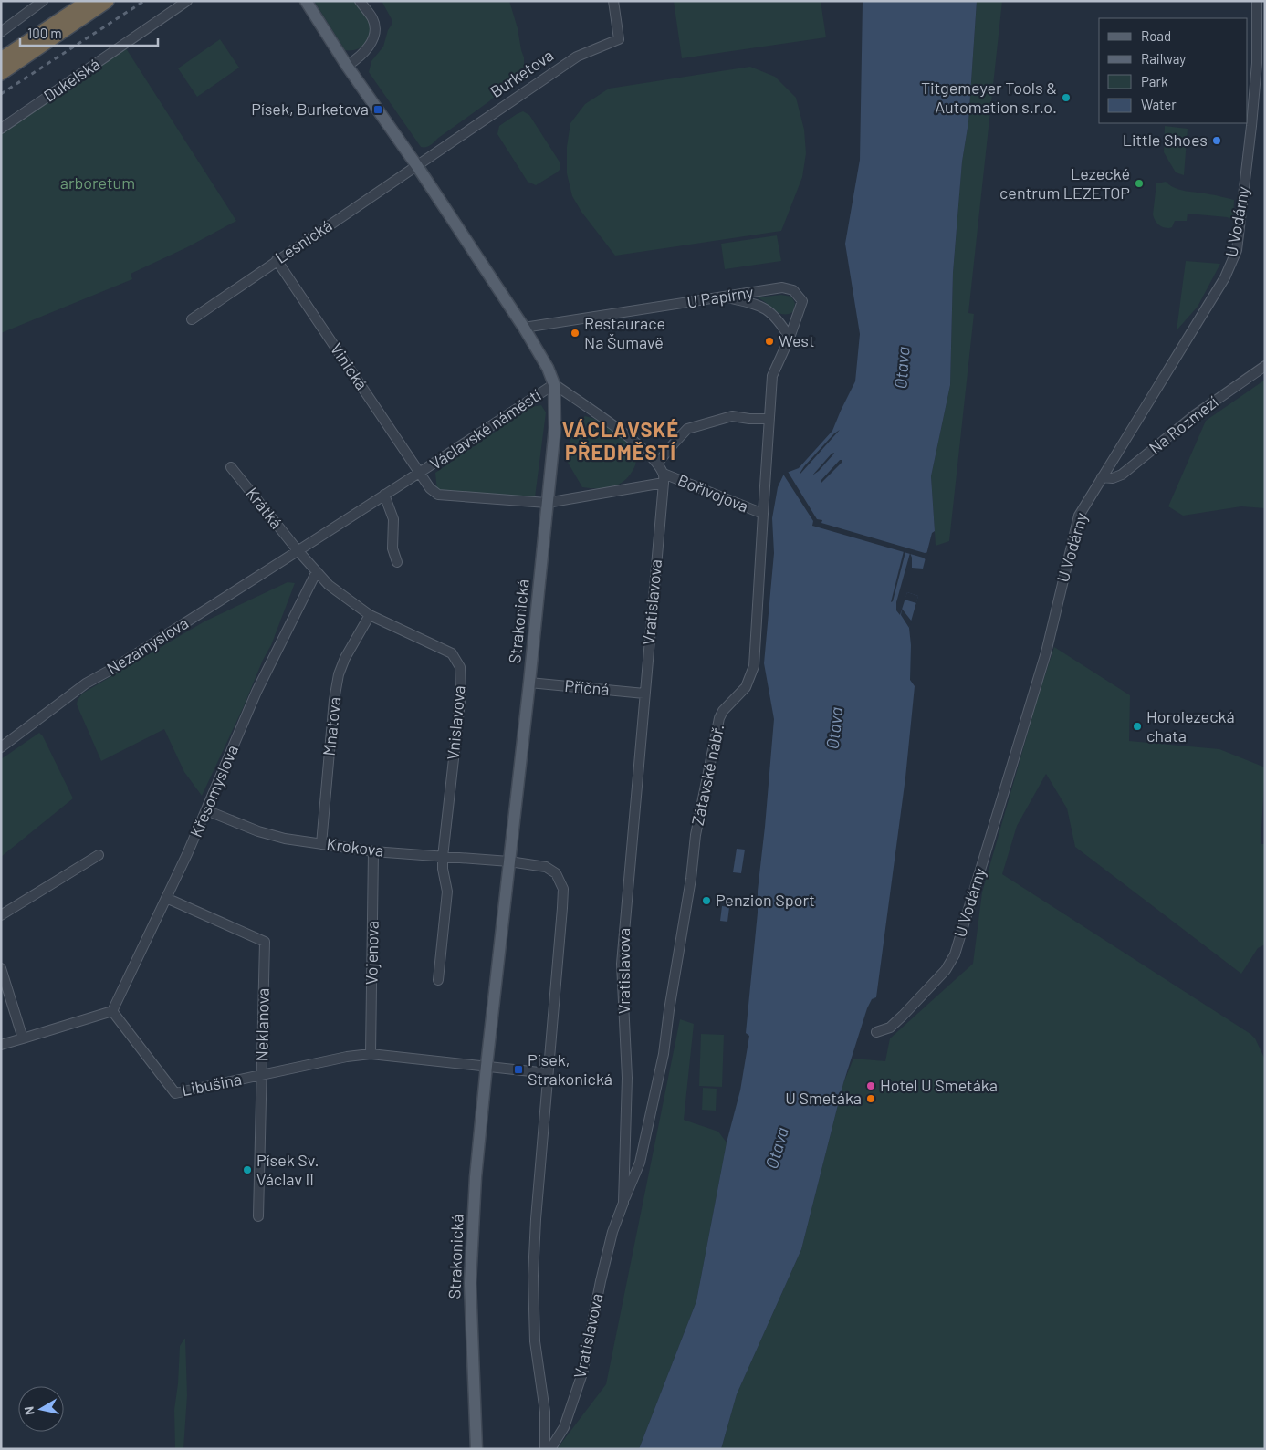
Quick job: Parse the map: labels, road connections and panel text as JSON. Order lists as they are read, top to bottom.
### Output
{
  "streets": {
    "main road": ["Strakonická"],
    "street": [
      "Burketova",
      "Dukelská",
      "U Vodárny",
      "Lesnická",
      "U Papírny",
      "Vinická",
      "Na Rozmezí",
      "Václavské náměstí",
      "Bořivojova",
      "Krátká",
      "Vratislavova",
      "Nezamyslova",
      "Příčná",
      "Vnislavova",
      "Mnatova",
      "Zátavské nábř.",
      "Křesomyslova",
      "Krokova",
      "Vojenova",
      "Neklanova",
      "Libušina"
    ]
  },
  "crossings": [
    ["Burketova", "Lesnická"],
    ["U Vodárny", "Na Rozmezí"],
    ["Lesnická", "Vinická"],
    ["U Papírny", "Zátavské nábř."],
    ["Vinická", "Václavské náměstí"],
    ["Václavské náměstí", "Bořivojova"],
    ["Václavské náměstí", "Krátká"],
    ["Václavské náměstí", "Vratislavova"],
    ["Václavské náměstí", "Strakonická"],
    ["Václavské náměstí", "Nezamyslova"],
    ["Václavské náměstí", "Vnislavova"],
    ["Bořivojova", "Vratislavova"],
    ["Bořivojova", "Zátavské nábř."],
    ["Krátká", "Nezamyslova"],
    ["Krátká", "Vnislavova"],
    ["Vratislavova", "Příčná"],
    ["Vratislavova", "Zátavské nábř."],
    ["Strakonická", "Příčná"],
    ["Strakonická", "Krokova"],
    ["Strakonická", "Libušina"],
    ["Nezamyslova", "Vnislavova"],
    ["Vnislavova", "Mnatova"],
    ["Vnislavova", "Křesomyslova"],
    ["Vnislavova", "Krokova"],
    ["Mnatova", "Krokova"],
    ["Křesomyslova", "Krokova"],
    ["Křesomyslova", "Neklanova"],
    ["Křesomyslova", "Libušina"],
    ["Krokova", "Vojenova"],
    ["Vojenova", "Libušina"],
    ["Neklanova", "Libušina"]
  ],
  "districts": ["VÁCLAVSKÉ PŘEDMĚSTÍ"],
  "water": ["Otava"],
  "parks": ["arboretum"],
  "places": {
    "other": [
      "Titgemeyer Tools & Automation s.r.o.",
      "Little Shoes",
      "Lezecké centrum LEZETOP",
      "Restaurace Na Šumavě",
      "West",
      "Horolezecká chata",
      "Penzion Sport",
      "Hotel U Smetáka",
      "U Smetáka",
      "Písek Sv. Václav II"
    ],
    "transit": ["Písek, Burketova", "Písek, Strakonická"]
  },
  "legend": [
    "Road",
    "Railway",
    "Park",
    "Water"
  ],
  "scale_bar": "100 m",
  "north": "left"
}
